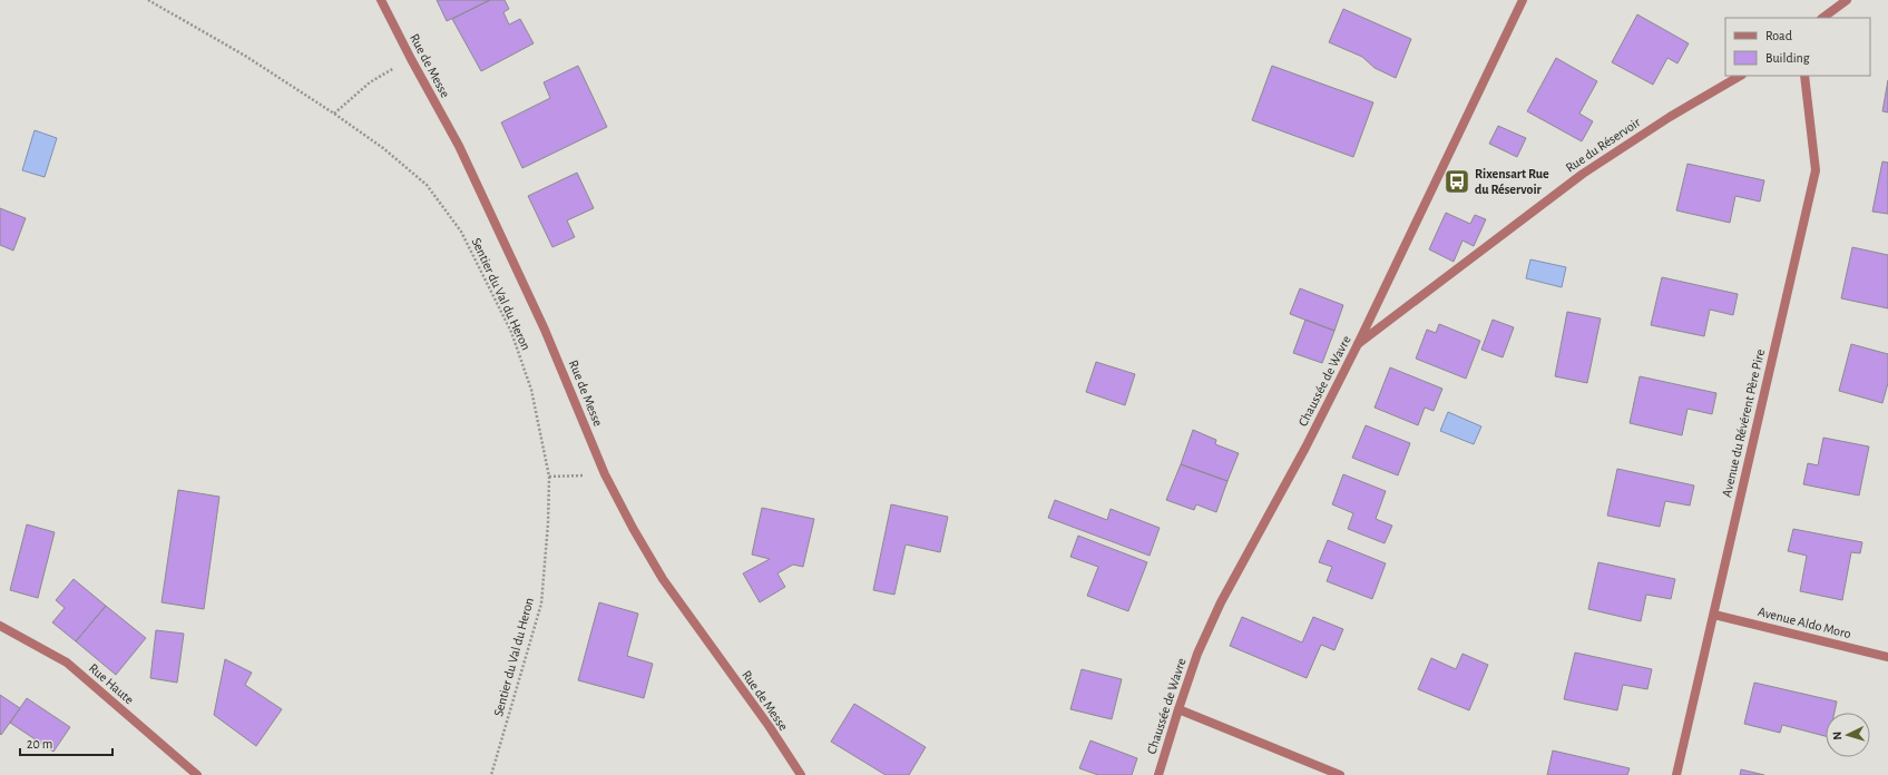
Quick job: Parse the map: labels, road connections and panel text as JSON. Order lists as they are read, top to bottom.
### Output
{
  "streets": {
    "street": [
      "Rue de Messe",
      "Rue du Réservoir",
      "Chaussée de Wavre",
      "Avenue du Révérent Père Pire",
      "Avenue Aldo Moro",
      "Rue Haute"
    ],
    "path": ["Sentier du Val du Heron"]
  },
  "crossings": [
    ["Rue du Réservoir", "Chaussée de Wavre"],
    ["Avenue du Révérent Père Pire", "Avenue Aldo Moro"]
  ],
  "places": {
    "bus stop": ["Rixensart Rue du Réservoir"]
  },
  "legend": ["Road", "Building"],
  "scale_bar": "20 m",
  "north": "left"
}
